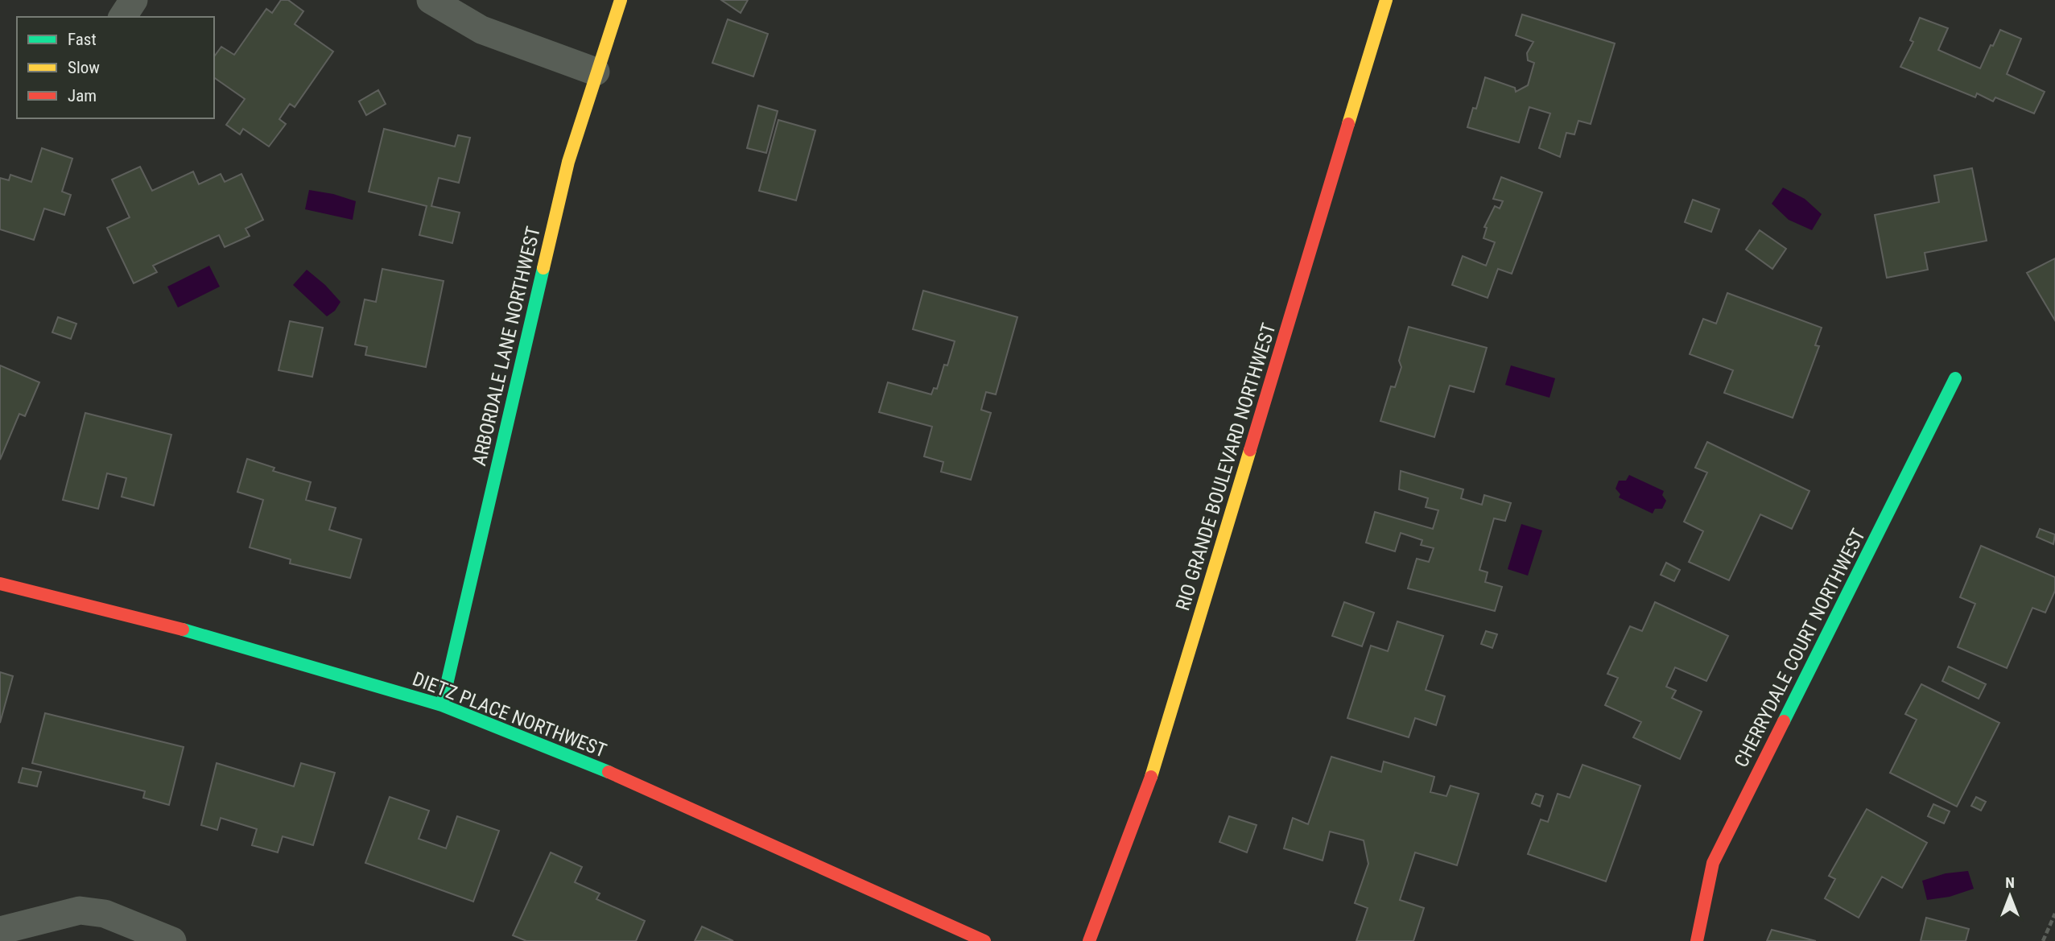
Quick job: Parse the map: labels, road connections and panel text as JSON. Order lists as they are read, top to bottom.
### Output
{
  "streets": {
    "street": [
      "ARBORDALE LANE NORTHWEST",
      "RIO GRANDE BOULEVARD NORTHWEST",
      "CHERRYDALE COURT NORTHWEST",
      "DIETZ PLACE NORTHWEST"
    ]
  },
  "crossings": [
    ["ARBORDALE LANE NORTHWEST", "DIETZ PLACE NORTHWEST"]
  ],
  "legend": ["Fast", "Slow", "Jam"],
  "north": "top"
}
